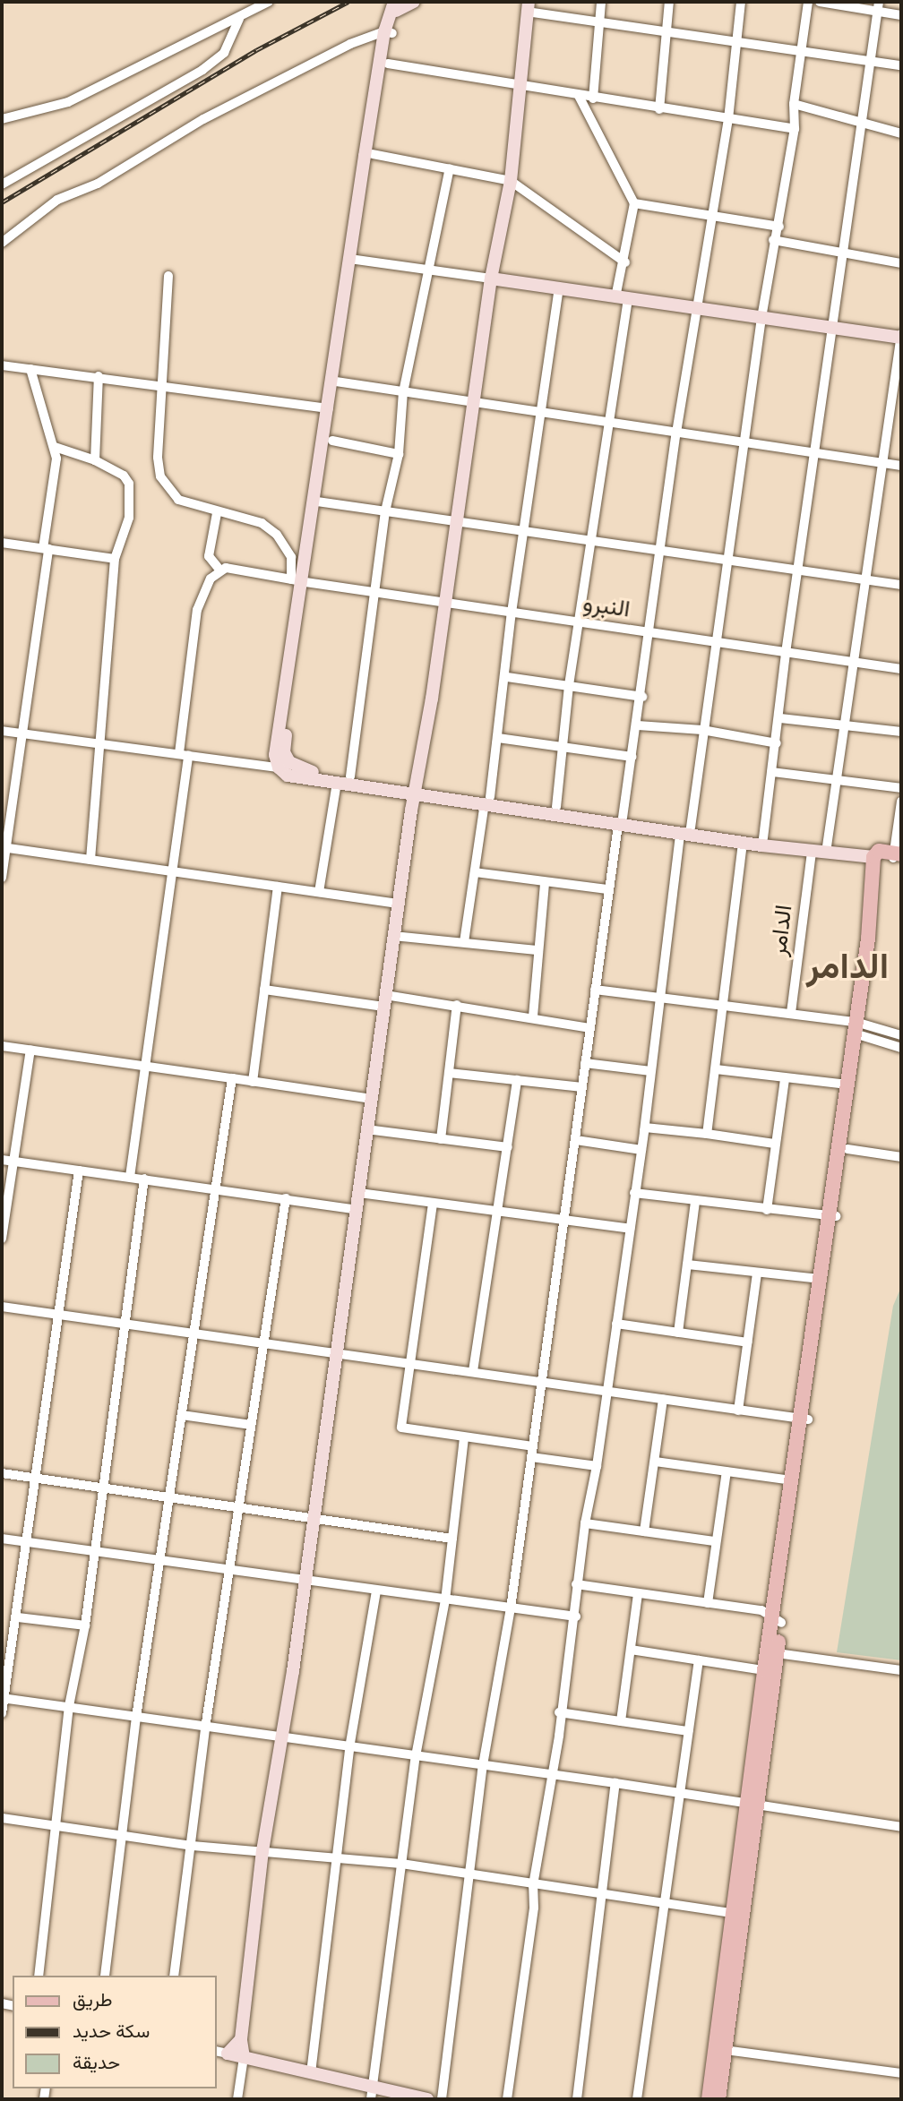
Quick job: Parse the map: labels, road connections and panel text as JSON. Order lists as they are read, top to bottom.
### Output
{
  "streets": {
    "street": ["النبرو", "الدامر"]
  },
  "districts": ["الدامر"],
  "legend": ["طريق", "سكة حديد", "حديقة"]
}
